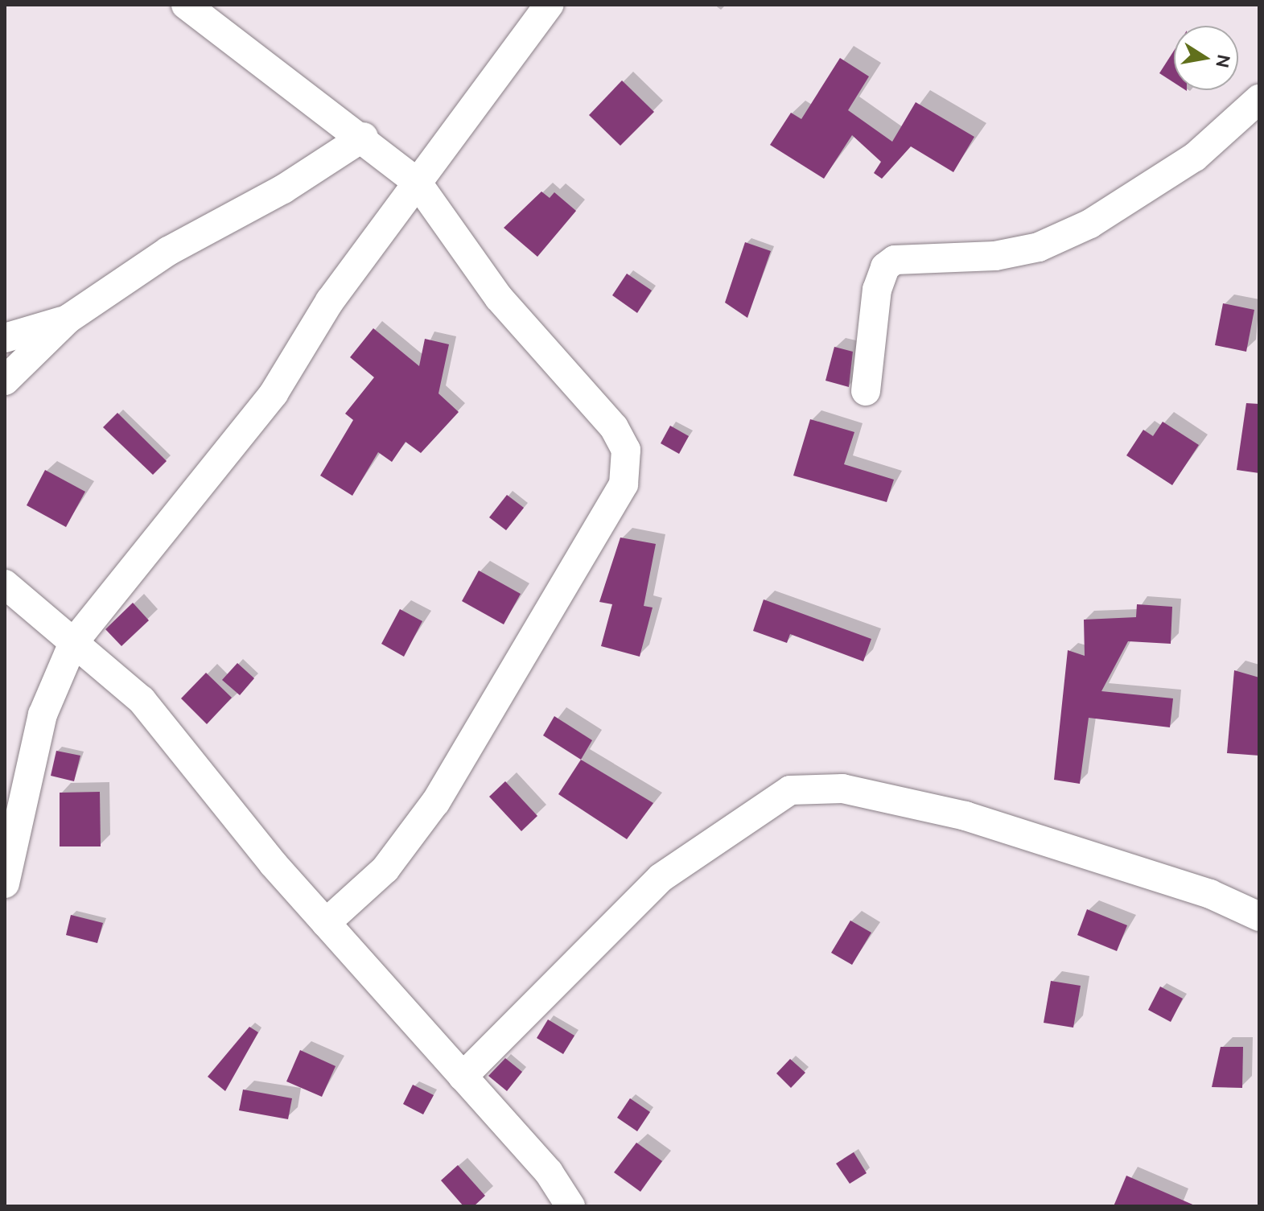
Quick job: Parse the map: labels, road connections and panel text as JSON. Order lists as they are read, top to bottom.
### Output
{
  "north": "right"
}
